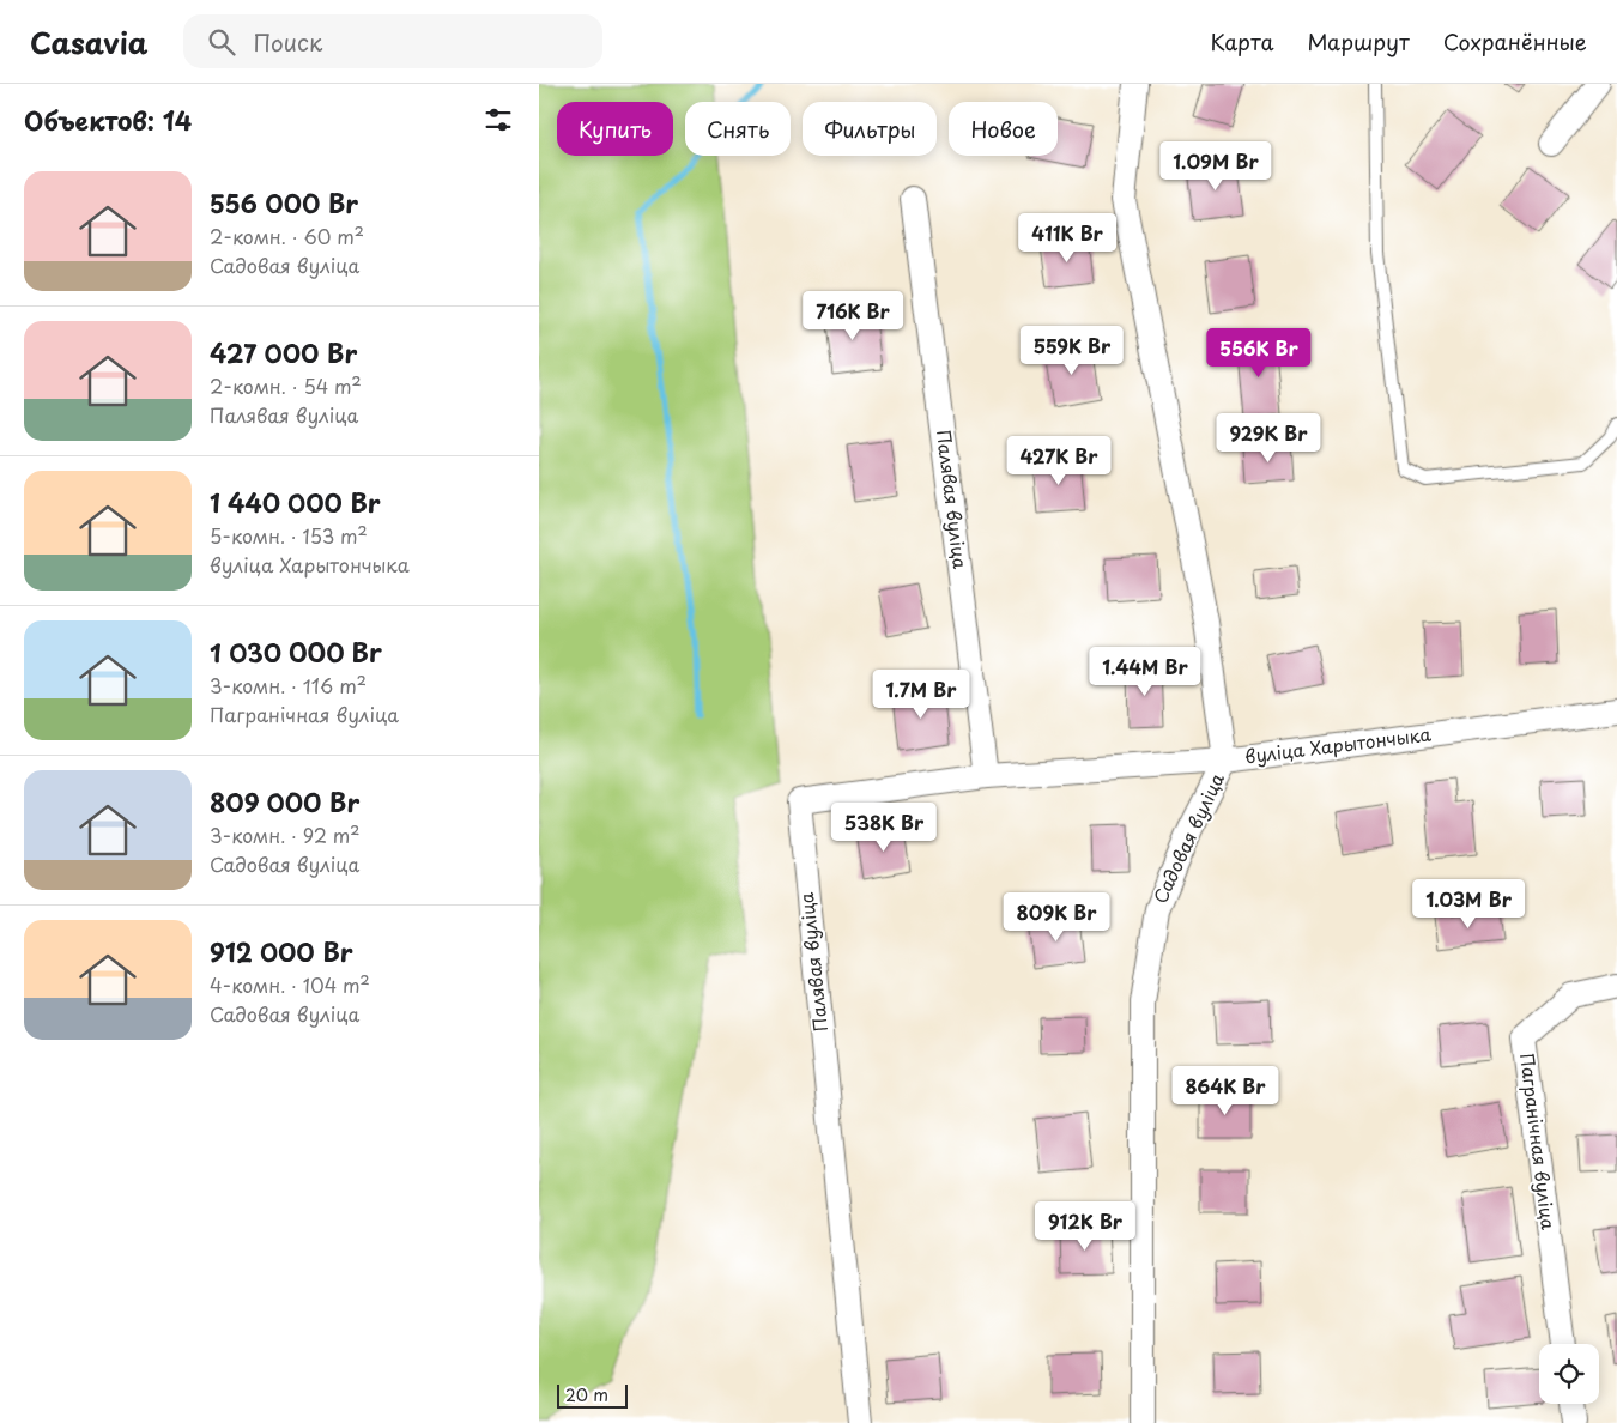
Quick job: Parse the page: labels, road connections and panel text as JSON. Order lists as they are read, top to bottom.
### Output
{
  "streets": {
    "street": [
      "Палявая вуліца",
      "вуліца Харытончыка",
      "Садовая вуліца",
      "Пагранічная вуліца"
    ]
  },
  "crossings": [
    ["Палявая вуліца", "вуліца Харытончыка"],
    ["вуліца Харытончыка", "Садовая вуліца"]
  ],
  "scale_bar": "20 m",
  "page": {
    "header": "Casavia",
    "search": "Поиск",
    "nav": ["Карта", "Маршрут", "Сохранённые"],
    "heading": "Объектов: 14",
    "chip": [
      "Купить",
      "Снять",
      "Фильтры",
      "Новое"
    ],
    "price": [
      "1.09M Br",
      "411K Br",
      "716K Br",
      "559K Br",
      "556K Br",
      "929K Br",
      "427K Br",
      "1.44M Br",
      "1.7M Br",
      "538K Br",
      "1.03M Br",
      "809K Br",
      "864K Br",
      "912K Br"
    ],
    "list": [
      {
        "name": "556 000 Br",
        "note": "2-комн. · 60 m² · Садовая вуліца"
      },
      {
        "name": "427 000 Br",
        "note": "2-комн. · 54 m² · Палявая вуліца"
      },
      {
        "name": "1 440 000 Br",
        "note": "5-комн. · 153 m² · вуліца Харытончыка"
      },
      {
        "name": "1 030 000 Br",
        "note": "3-комн. · 116 m² · Пагранічная вуліца"
      },
      {
        "name": "809 000 Br",
        "note": "3-комн. · 92 m² · Садовая вуліца"
      },
      {
        "name": "912 000 Br",
        "note": "4-комн. · 104 m² · Садовая вуліца"
      }
    ],
    "scale": "20 m"
  }
}
